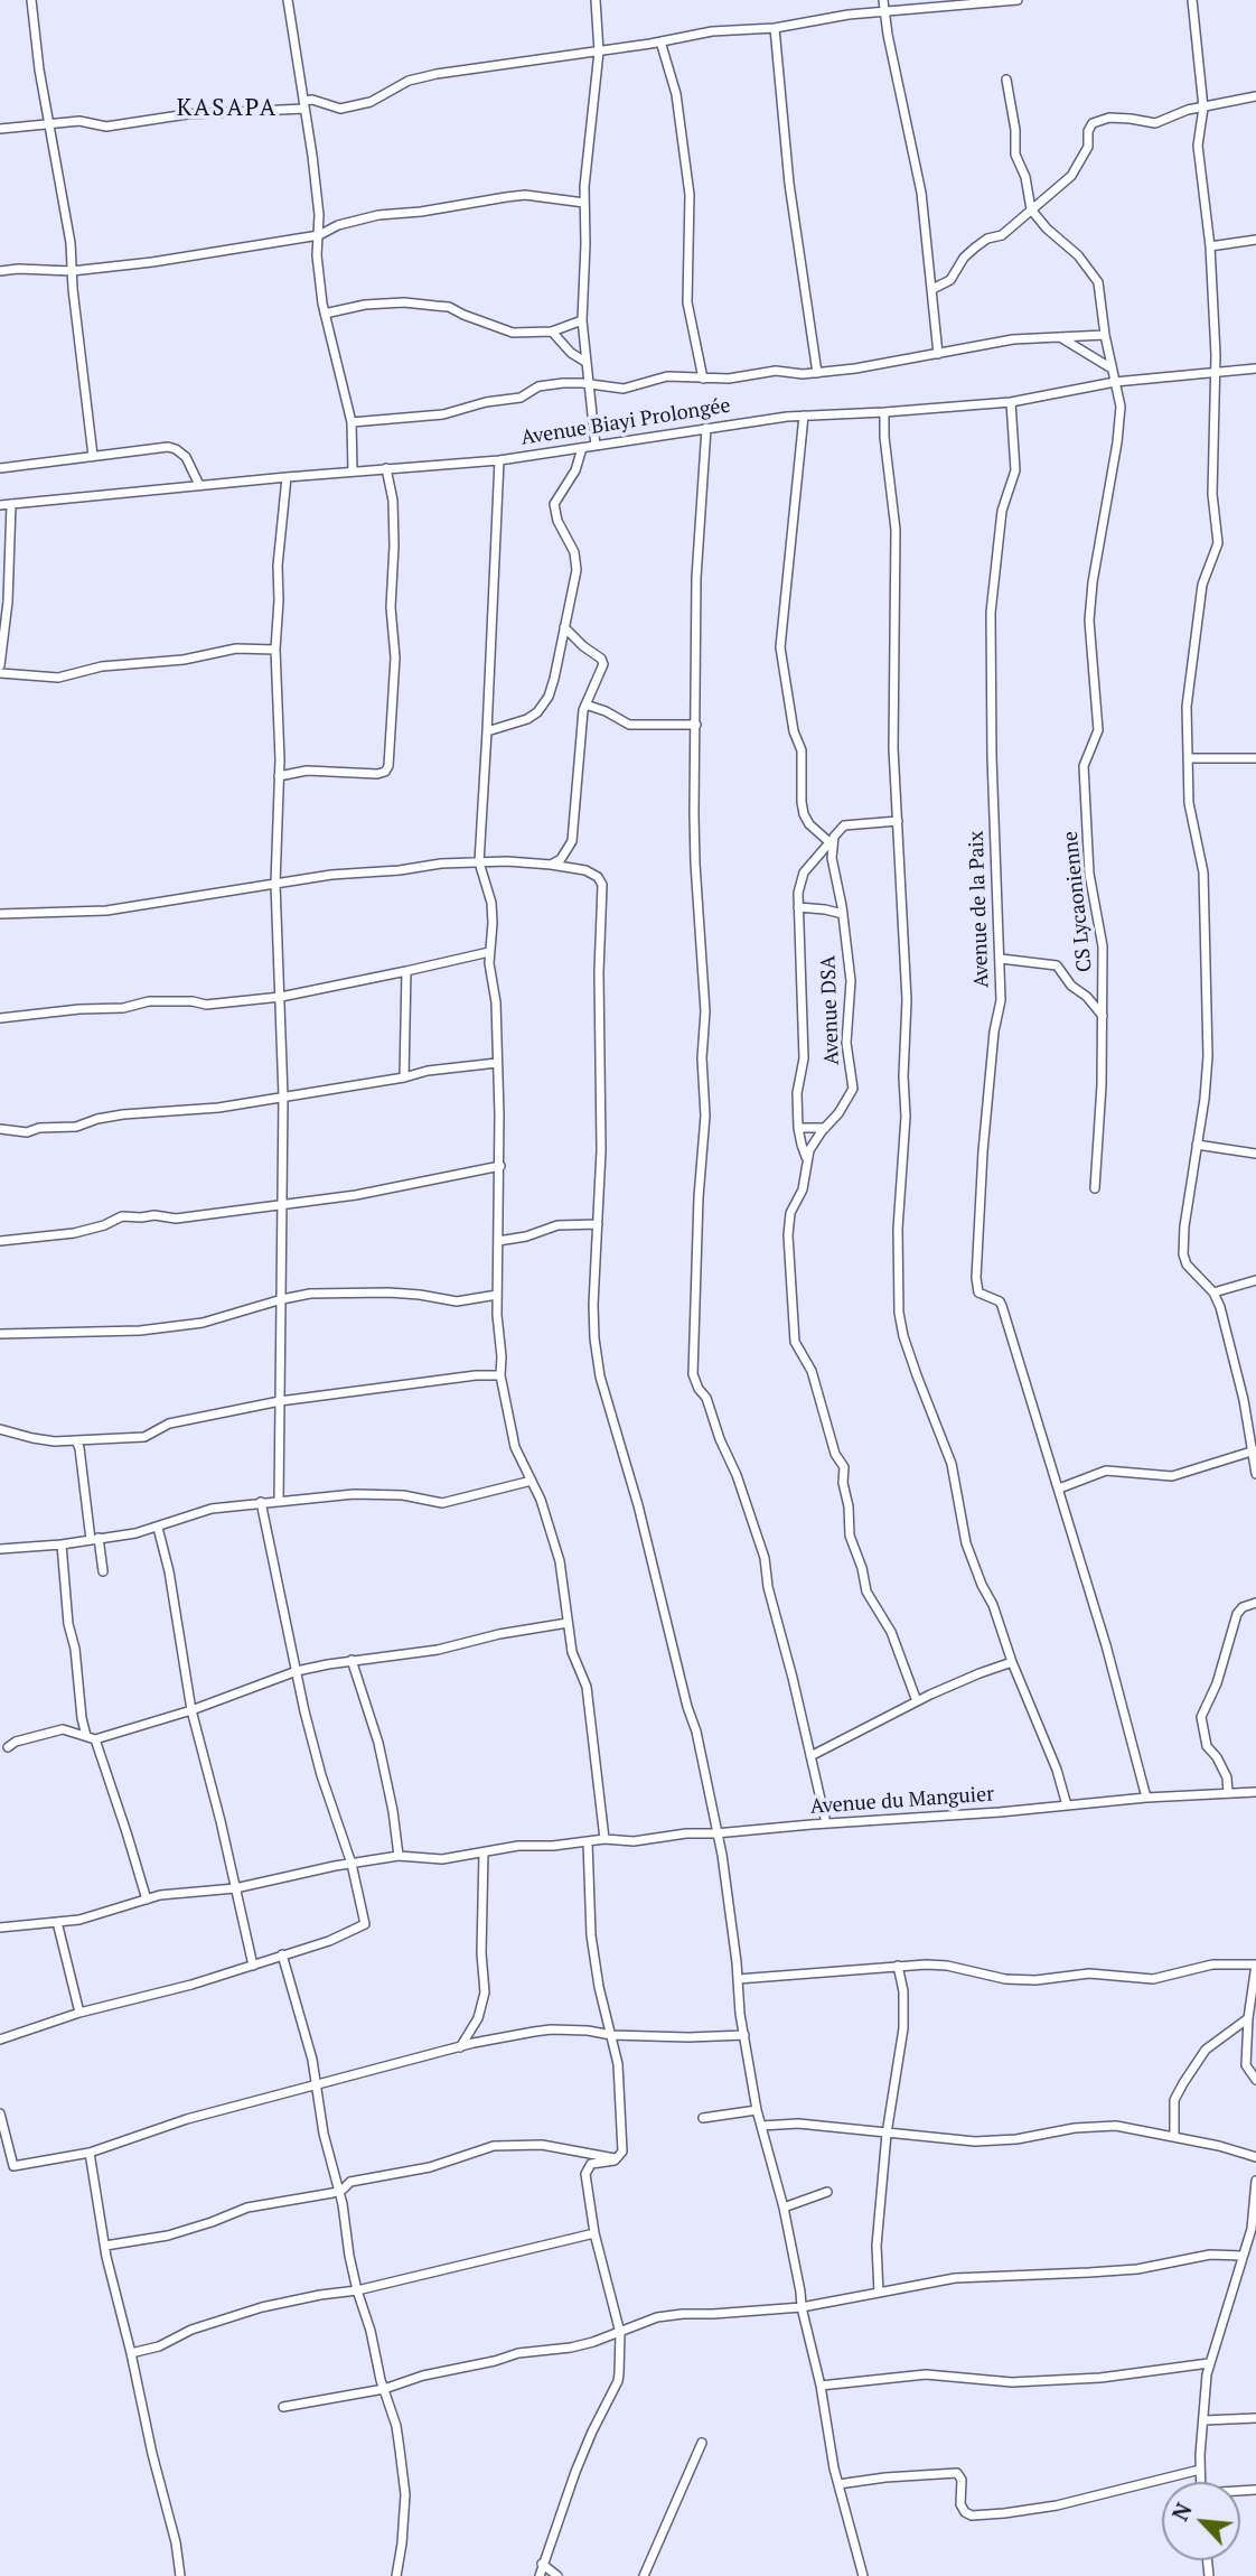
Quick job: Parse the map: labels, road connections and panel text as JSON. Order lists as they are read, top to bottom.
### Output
{
  "streets": {
    "street": [
      "Avenue Biayi Prolongée",
      "CS Lycaonienne",
      "Avenue de la Paix",
      "Avenue DSA",
      "Avenue du Manguier"
    ]
  },
  "crossings": [
    ["Avenue Biayi Prolongée", "CS Lycaonienne"],
    ["Avenue Biayi Prolongée", "Avenue de la Paix"]
  ],
  "districts": ["KASAPA"],
  "north": "top left"
}
